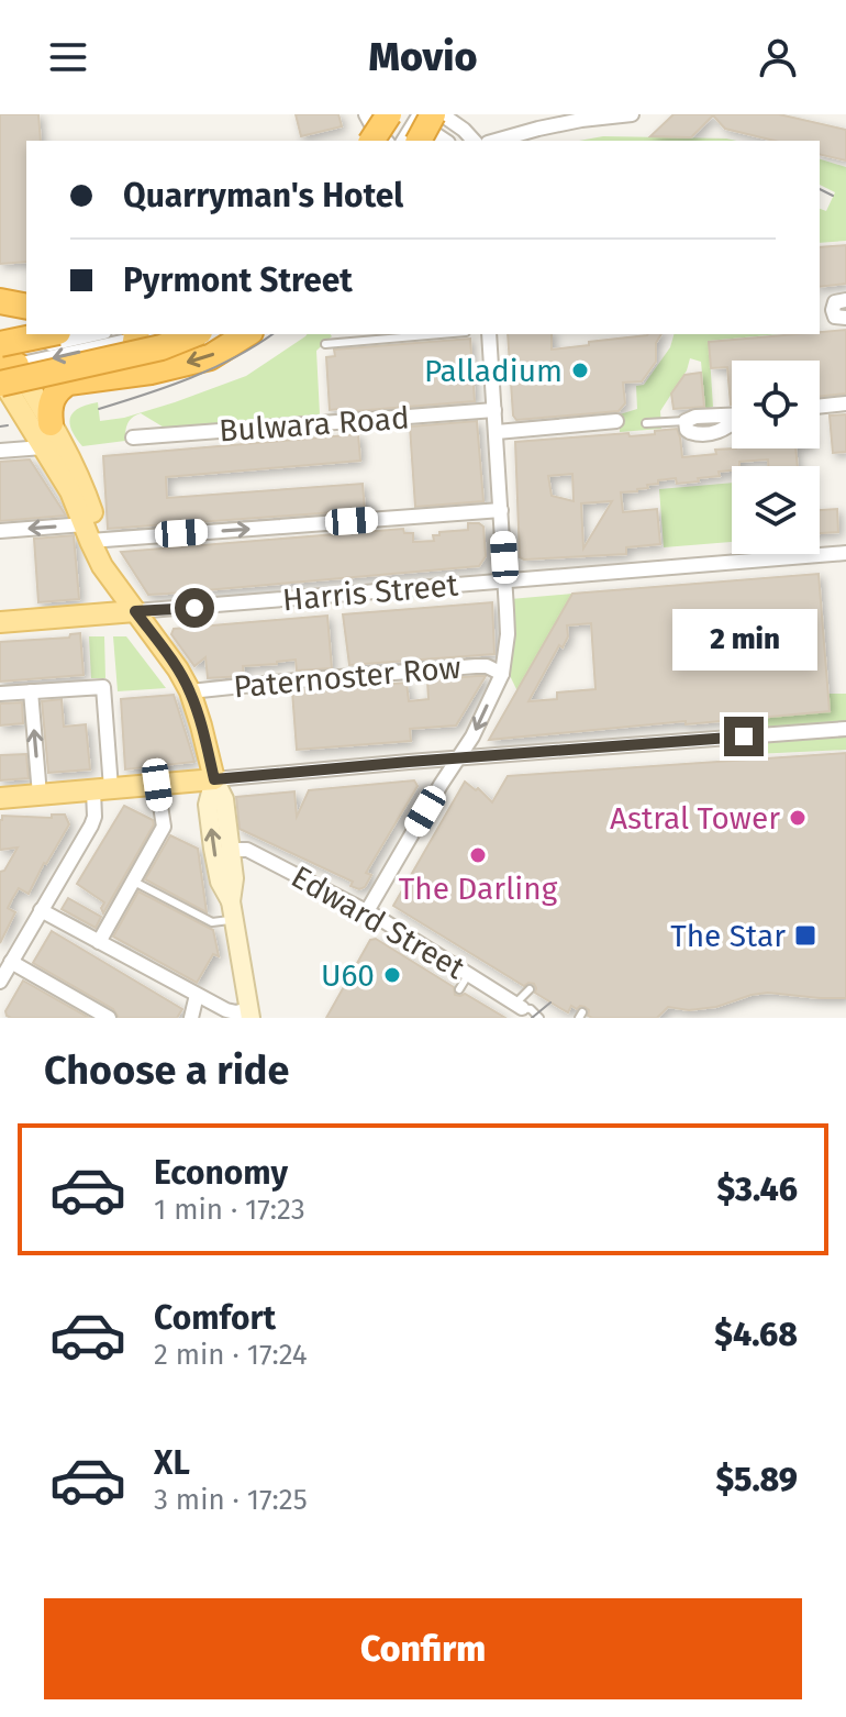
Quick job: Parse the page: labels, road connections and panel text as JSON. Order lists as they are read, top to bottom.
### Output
{
  "streets": {
    "main road": ["Harris Street"],
    "street": ["Bulwara Road", "Paternoster Row", "Edward Street"]
  },
  "places": {
    "other": [
      "Palladium",
      "Astral Tower",
      "The Darling",
      "U60"
    ],
    "transit": ["The Star"]
  },
  "page": {
    "header": "Movio",
    "banner": ["Quarryman's Hotel", "Pyrmont Street"],
    "bubble": "2 min",
    "heading": "Choose a ride",
    "list": [
      {
        "name": "Economy",
        "note": "1 min · 17:23",
        "value": "$3.46"
      },
      {
        "name": "Comfort",
        "note": "2 min · 17:24",
        "value": "$4.68"
      },
      {
        "name": "XL",
        "note": "3 min · 17:25",
        "value": "$5.89"
      }
    ],
    "buttons": "Confirm"
  }
}
